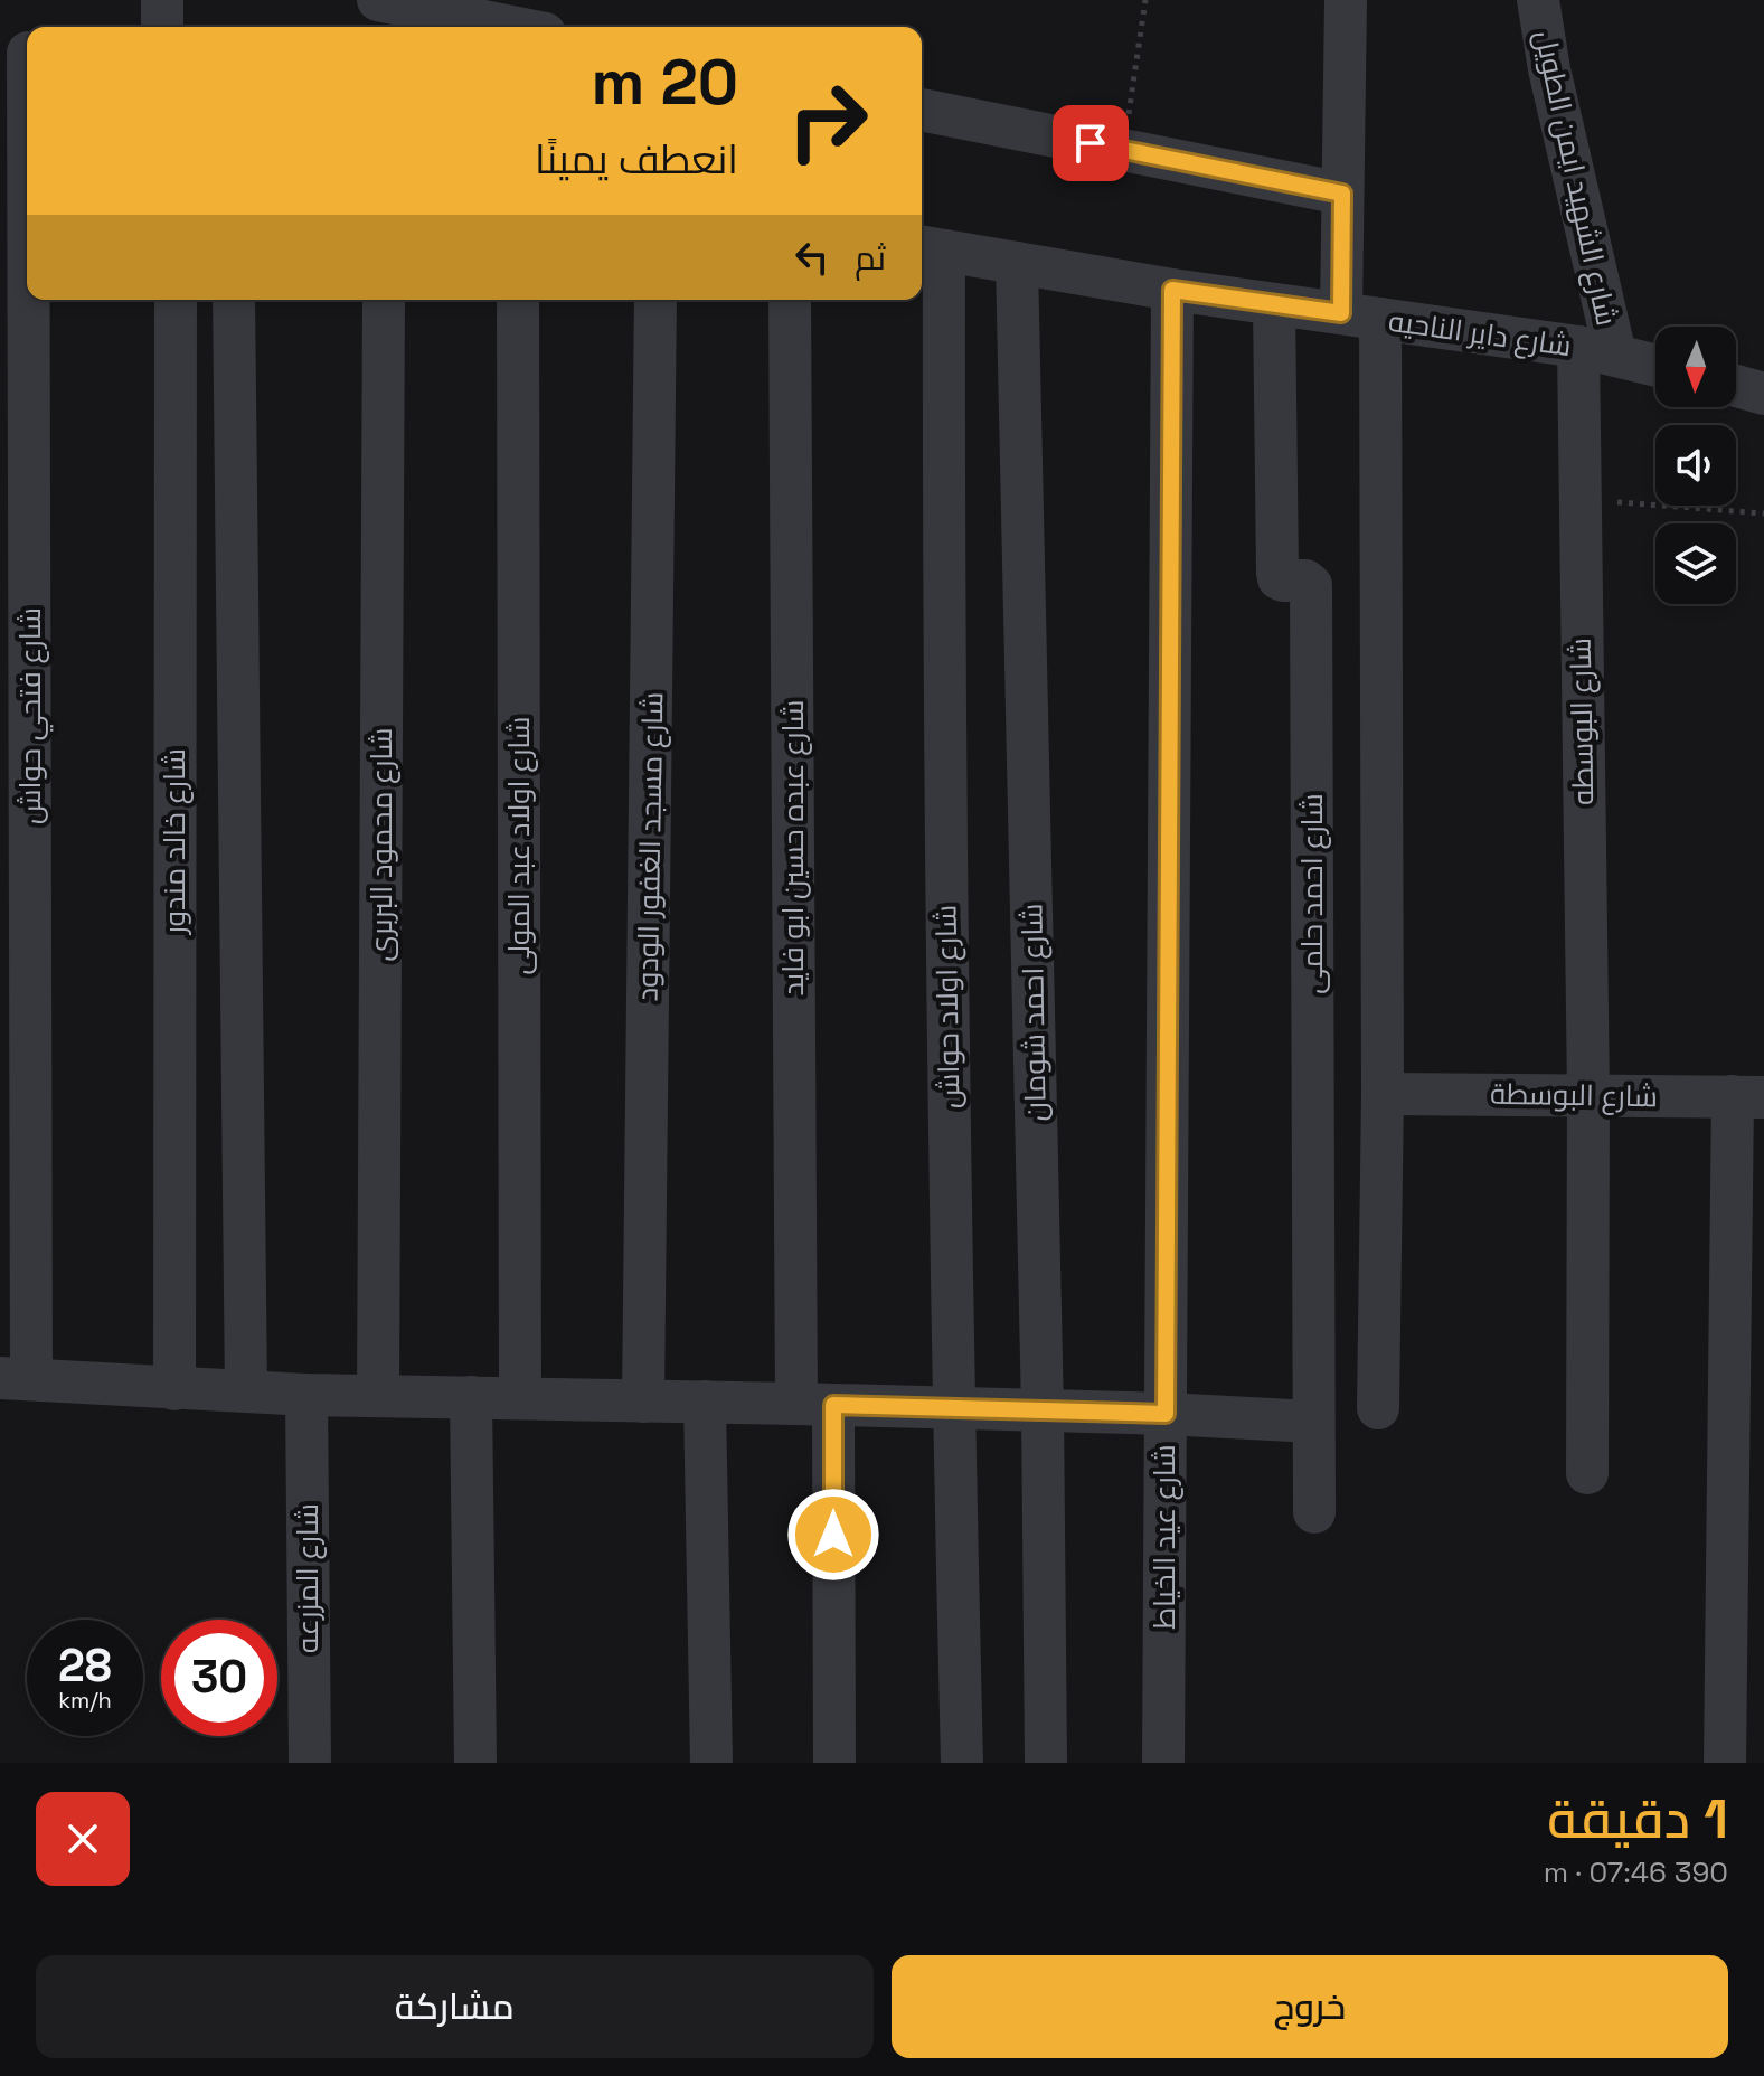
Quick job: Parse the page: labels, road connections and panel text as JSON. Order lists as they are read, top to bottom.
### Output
{
  "streets": {
    "street": [
      "شارع الشهيد ايمن الطويل",
      "شارع داير الناحيه",
      "شارع فتحي حواش",
      "شارع البوسطه",
      "شارع خالد مندور",
      "شارع محمود البربرى",
      "شارع اولاد عبد المولى",
      "شارع مسجد الغفور الودود",
      "شارع عبده حسين ابو فايد",
      "شارع احمد حلمى",
      "شارع اولاد حواش",
      "شارع احمد شومان",
      "شارع البوسطة",
      "شارع عيد الخياط",
      "شارع المزرعه"
    ]
  },
  "crossings": [
    ["شارع الشهيد ايمن الطويل", "شارع داير الناحيه"],
    ["شارع الشهيد ايمن الطويل", "شارع البوسطه"],
    ["شارع داير الناحيه", "شارع البوسطه"],
    ["شارع داير الناحيه", "شارع احمد حلمى"],
    ["شارع داير الناحيه", "شارع اولاد حواش"],
    ["شارع داير الناحيه", "شارع احمد شومان"],
    ["شارع داير الناحيه", "شارع عيد الخياط"],
    ["شارع البوسطه", "شارع البوسطة"]
  ],
  "north": "bottom",
  "page": {
    "turn": ["20 m", "انعطف يمينًا"],
    "then": "ثم",
    "speed": "28 km/h",
    "limit": "30",
    "heading": ["1 دقيقة", "390 m · 07:46"],
    "buttons": ["خروج", "مشاركة"]
  }
}
